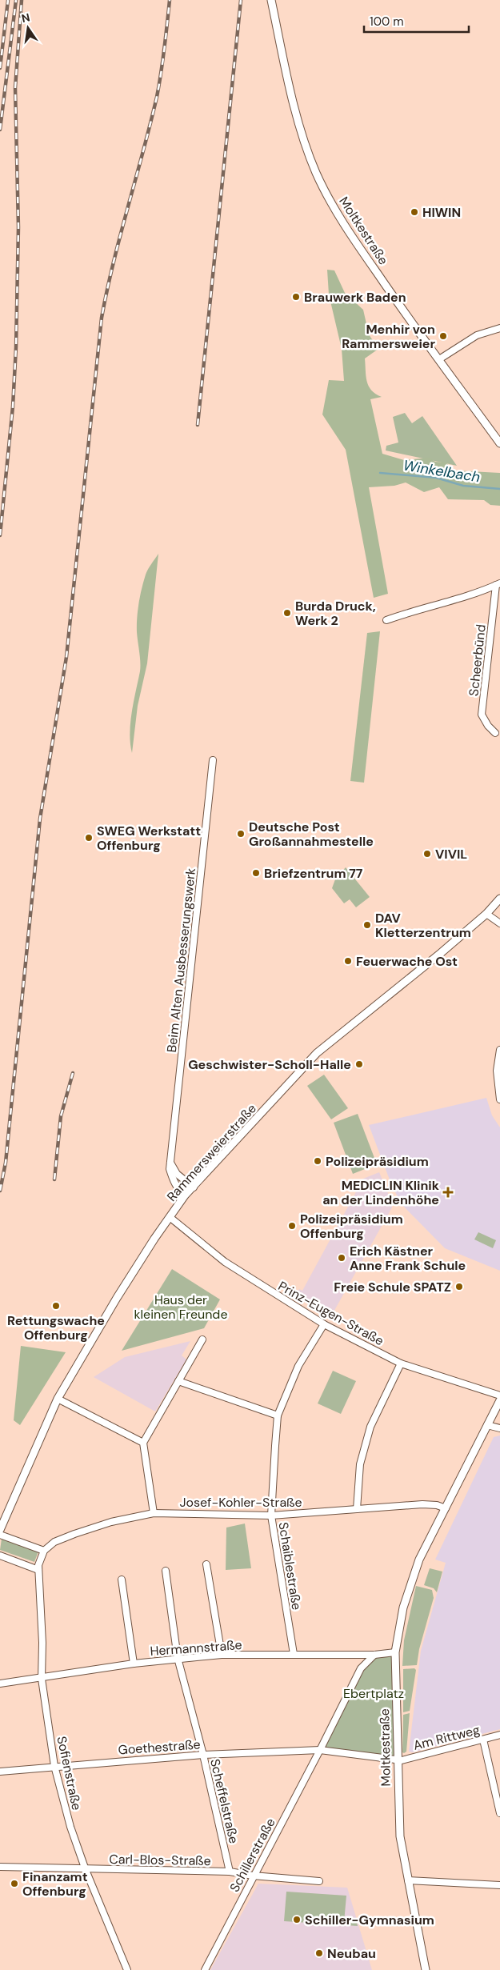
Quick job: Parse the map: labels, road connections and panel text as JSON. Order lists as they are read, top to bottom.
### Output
{
  "streets": {
    "street": [
      "Moltkestraße",
      "Scheerbünd",
      "Beim Alten Ausbesserungswerk",
      "Rammersweierstraße",
      "Prinz-Eugen-Straße",
      "Josef-Kohler-Straße",
      "Schaiblestraße",
      "Hermannstraße",
      "Am Rittweg",
      "Goethestraße",
      "Sofienstraße",
      "Scheffelstraße",
      "Schillerstraße",
      "Carl-Blos-Straße"
    ]
  },
  "crossings": [
    ["Moltkestraße", "Josef-Kohler-Straße"],
    ["Moltkestraße", "Hermannstraße"],
    ["Moltkestraße", "Am Rittweg"],
    ["Beim Alten Ausbesserungswerk", "Rammersweierstraße"],
    ["Rammersweierstraße", "Prinz-Eugen-Straße"],
    ["Prinz-Eugen-Straße", "Schaiblestraße"],
    ["Josef-Kohler-Straße", "Schaiblestraße"],
    ["Josef-Kohler-Straße", "Sofienstraße"],
    ["Schaiblestraße", "Hermannstraße"],
    ["Hermannstraße", "Sofienstraße"],
    ["Hermannstraße", "Scheffelstraße"],
    ["Goethestraße", "Sofienstraße"],
    ["Goethestraße", "Scheffelstraße"],
    ["Goethestraße", "Schillerstraße"],
    ["Sofienstraße", "Carl-Blos-Straße"],
    ["Scheffelstraße", "Carl-Blos-Straße"],
    ["Schillerstraße", "Carl-Blos-Straße"]
  ],
  "water": ["Winkelbach"],
  "parks": ["Haus der kleinen Freunde", "Ebertplatz"],
  "places": {
    "other": [
      "HIWIN",
      "Brauwerk Baden",
      "Menhir von Rammersweier",
      "Burda Druck, Werk 2",
      "Deutsche Post Großannahmestelle",
      "SWEG Werkstatt Offenburg",
      "VIVIL",
      "Briefzentrum 77",
      "DAV Kletterzentrum",
      "Feuerwache Ost",
      "Geschwister-Scholl-Halle",
      "Polizeipräsidium",
      "Polizeipräsidium Offenburg",
      "Erich Kästner Anne Frank Schule",
      "Freie Schule SPATZ",
      "Rettungswache Offenburg",
      "Finanzamt Offenburg",
      "Schiller-Gymnasium",
      "Neubau"
    ],
    "health": ["MEDICLIN Klinik an der Lindenhöhe"]
  },
  "scale_bar": "100 m",
  "north": "top"
}
